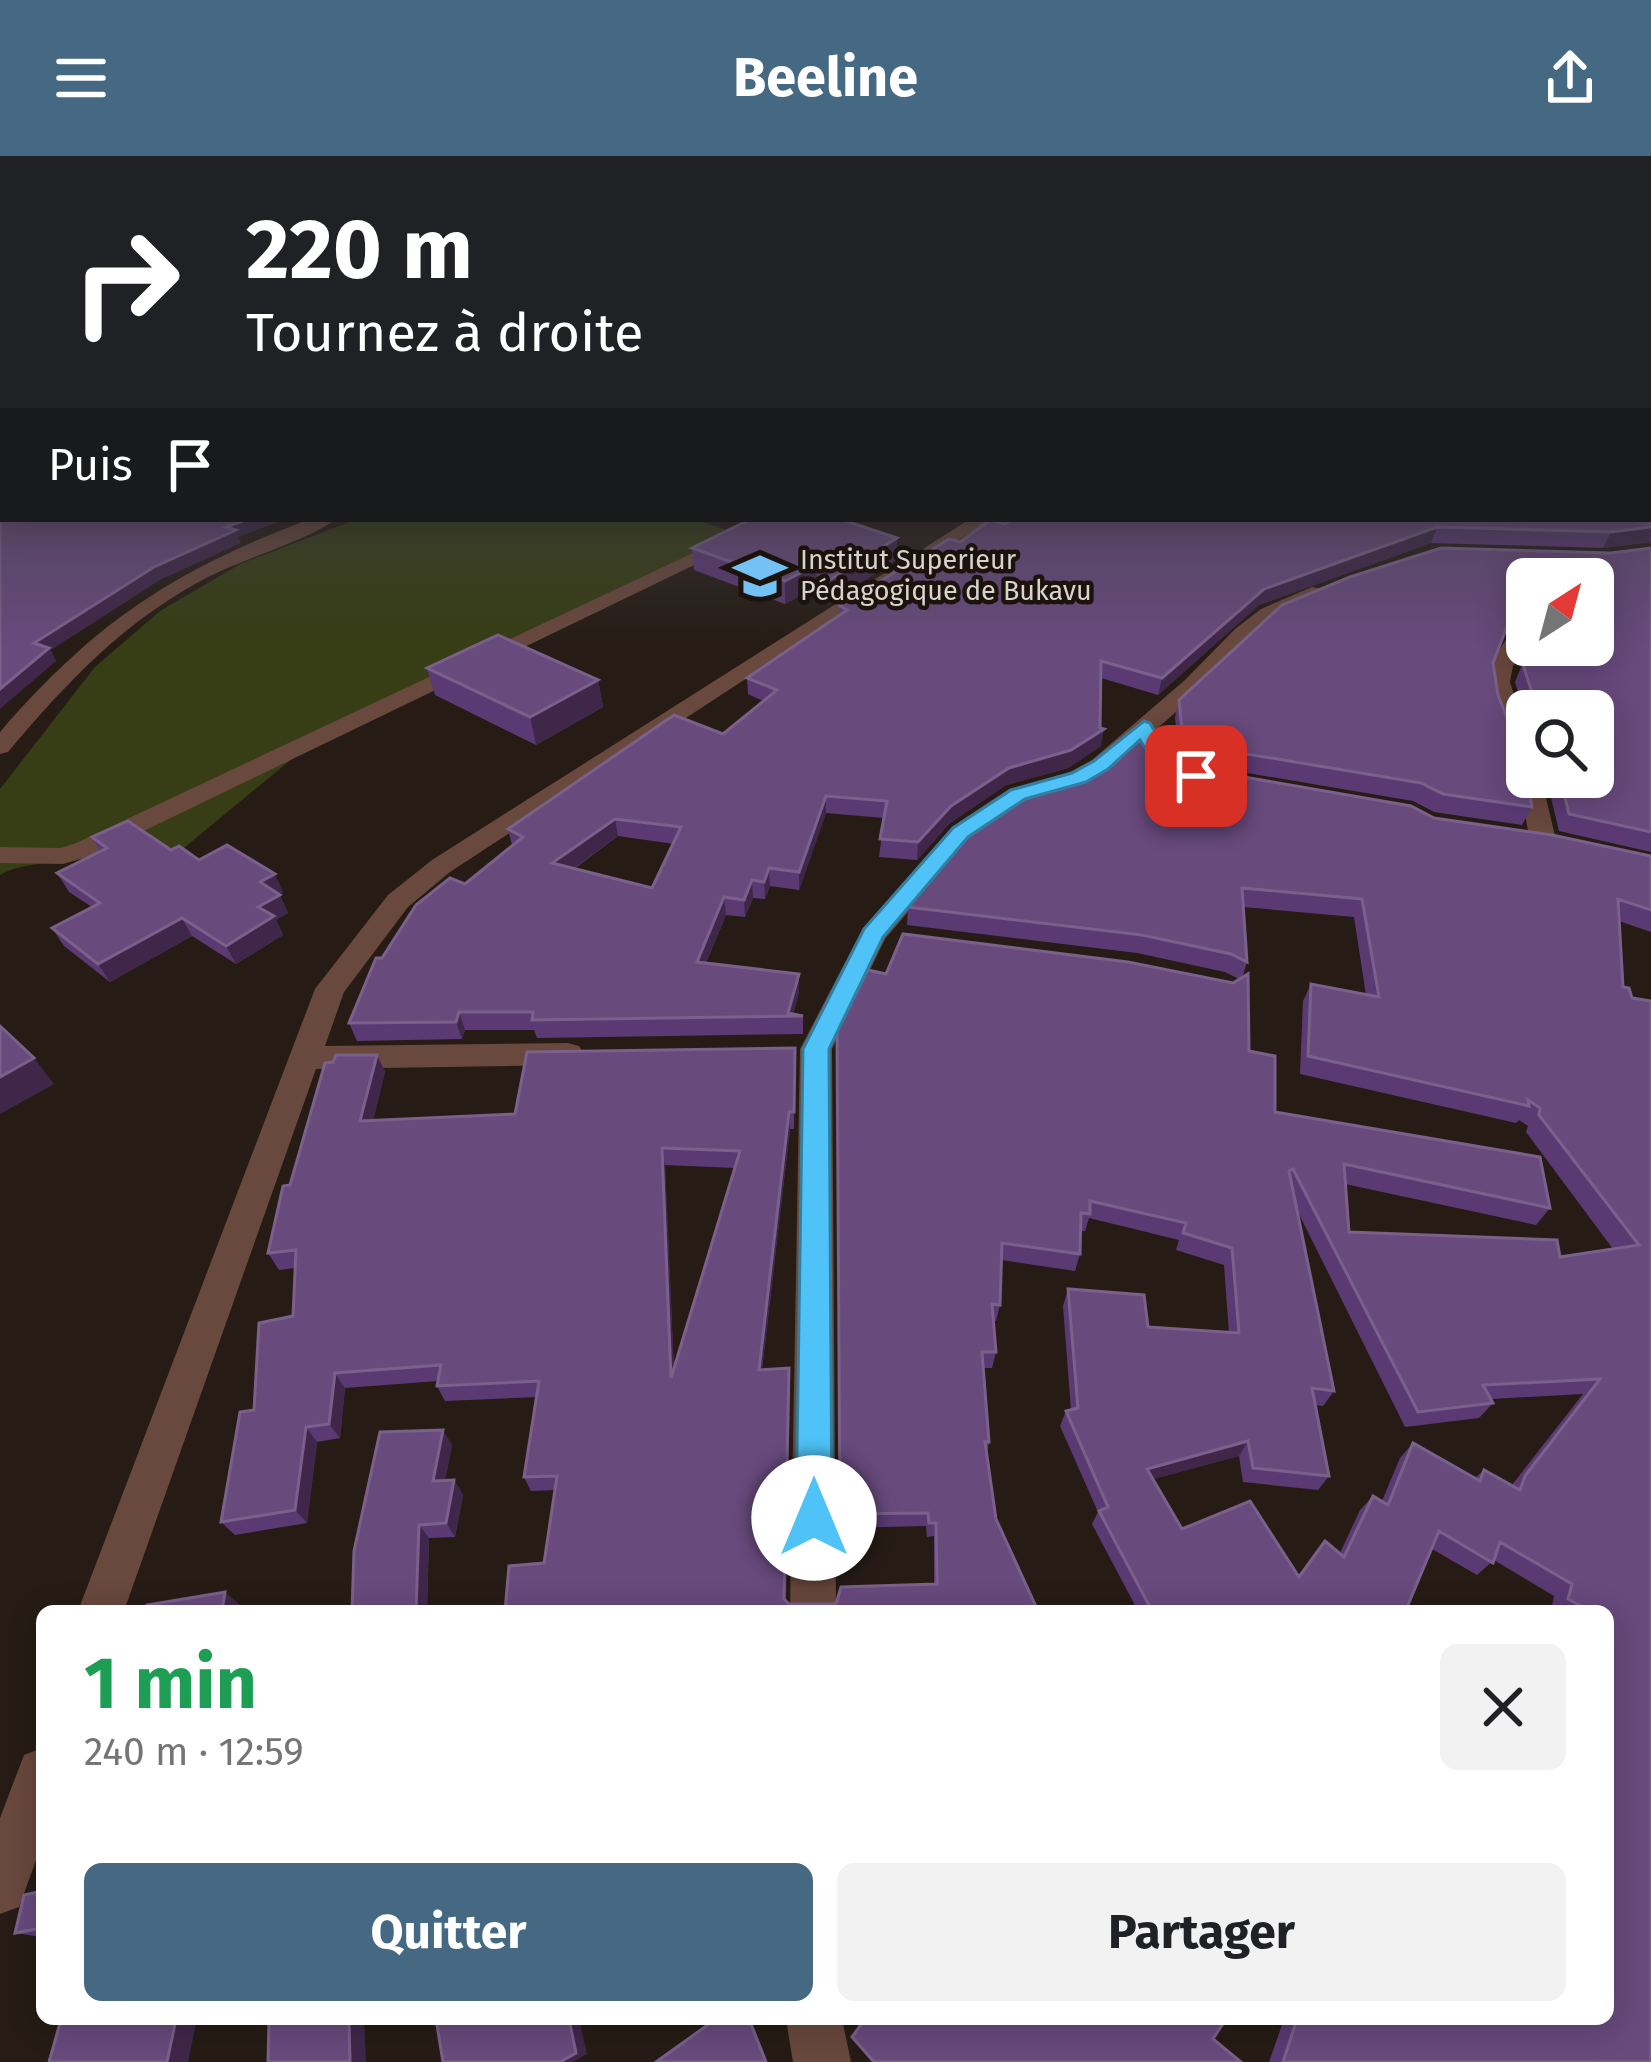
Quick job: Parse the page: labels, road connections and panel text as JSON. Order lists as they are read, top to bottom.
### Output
{
  "places": {
    "school or university": ["Institut Superieur Pédagogique de Bukavu"]
  },
  "north": "top right",
  "page": {
    "header": "Beeline",
    "turn": ["220 m", "Tournez à droite"],
    "then": "Puis",
    "heading": ["1 min", "240 m · 12:59"],
    "buttons": ["Quitter", "Partager"]
  }
}
